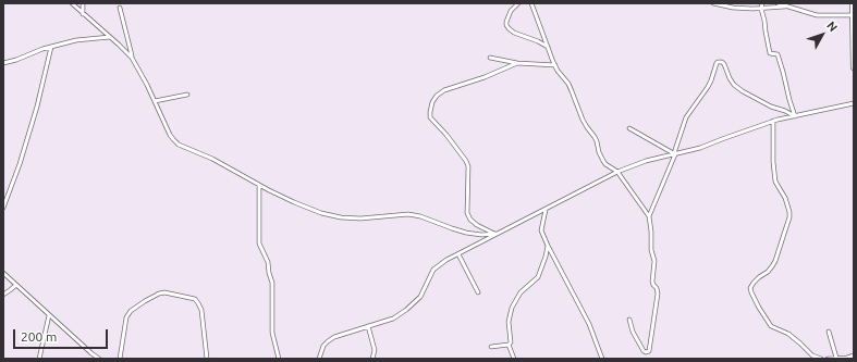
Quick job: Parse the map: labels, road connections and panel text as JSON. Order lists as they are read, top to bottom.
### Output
{
  "scale_bar": "200 m",
  "north": "top right"
}
